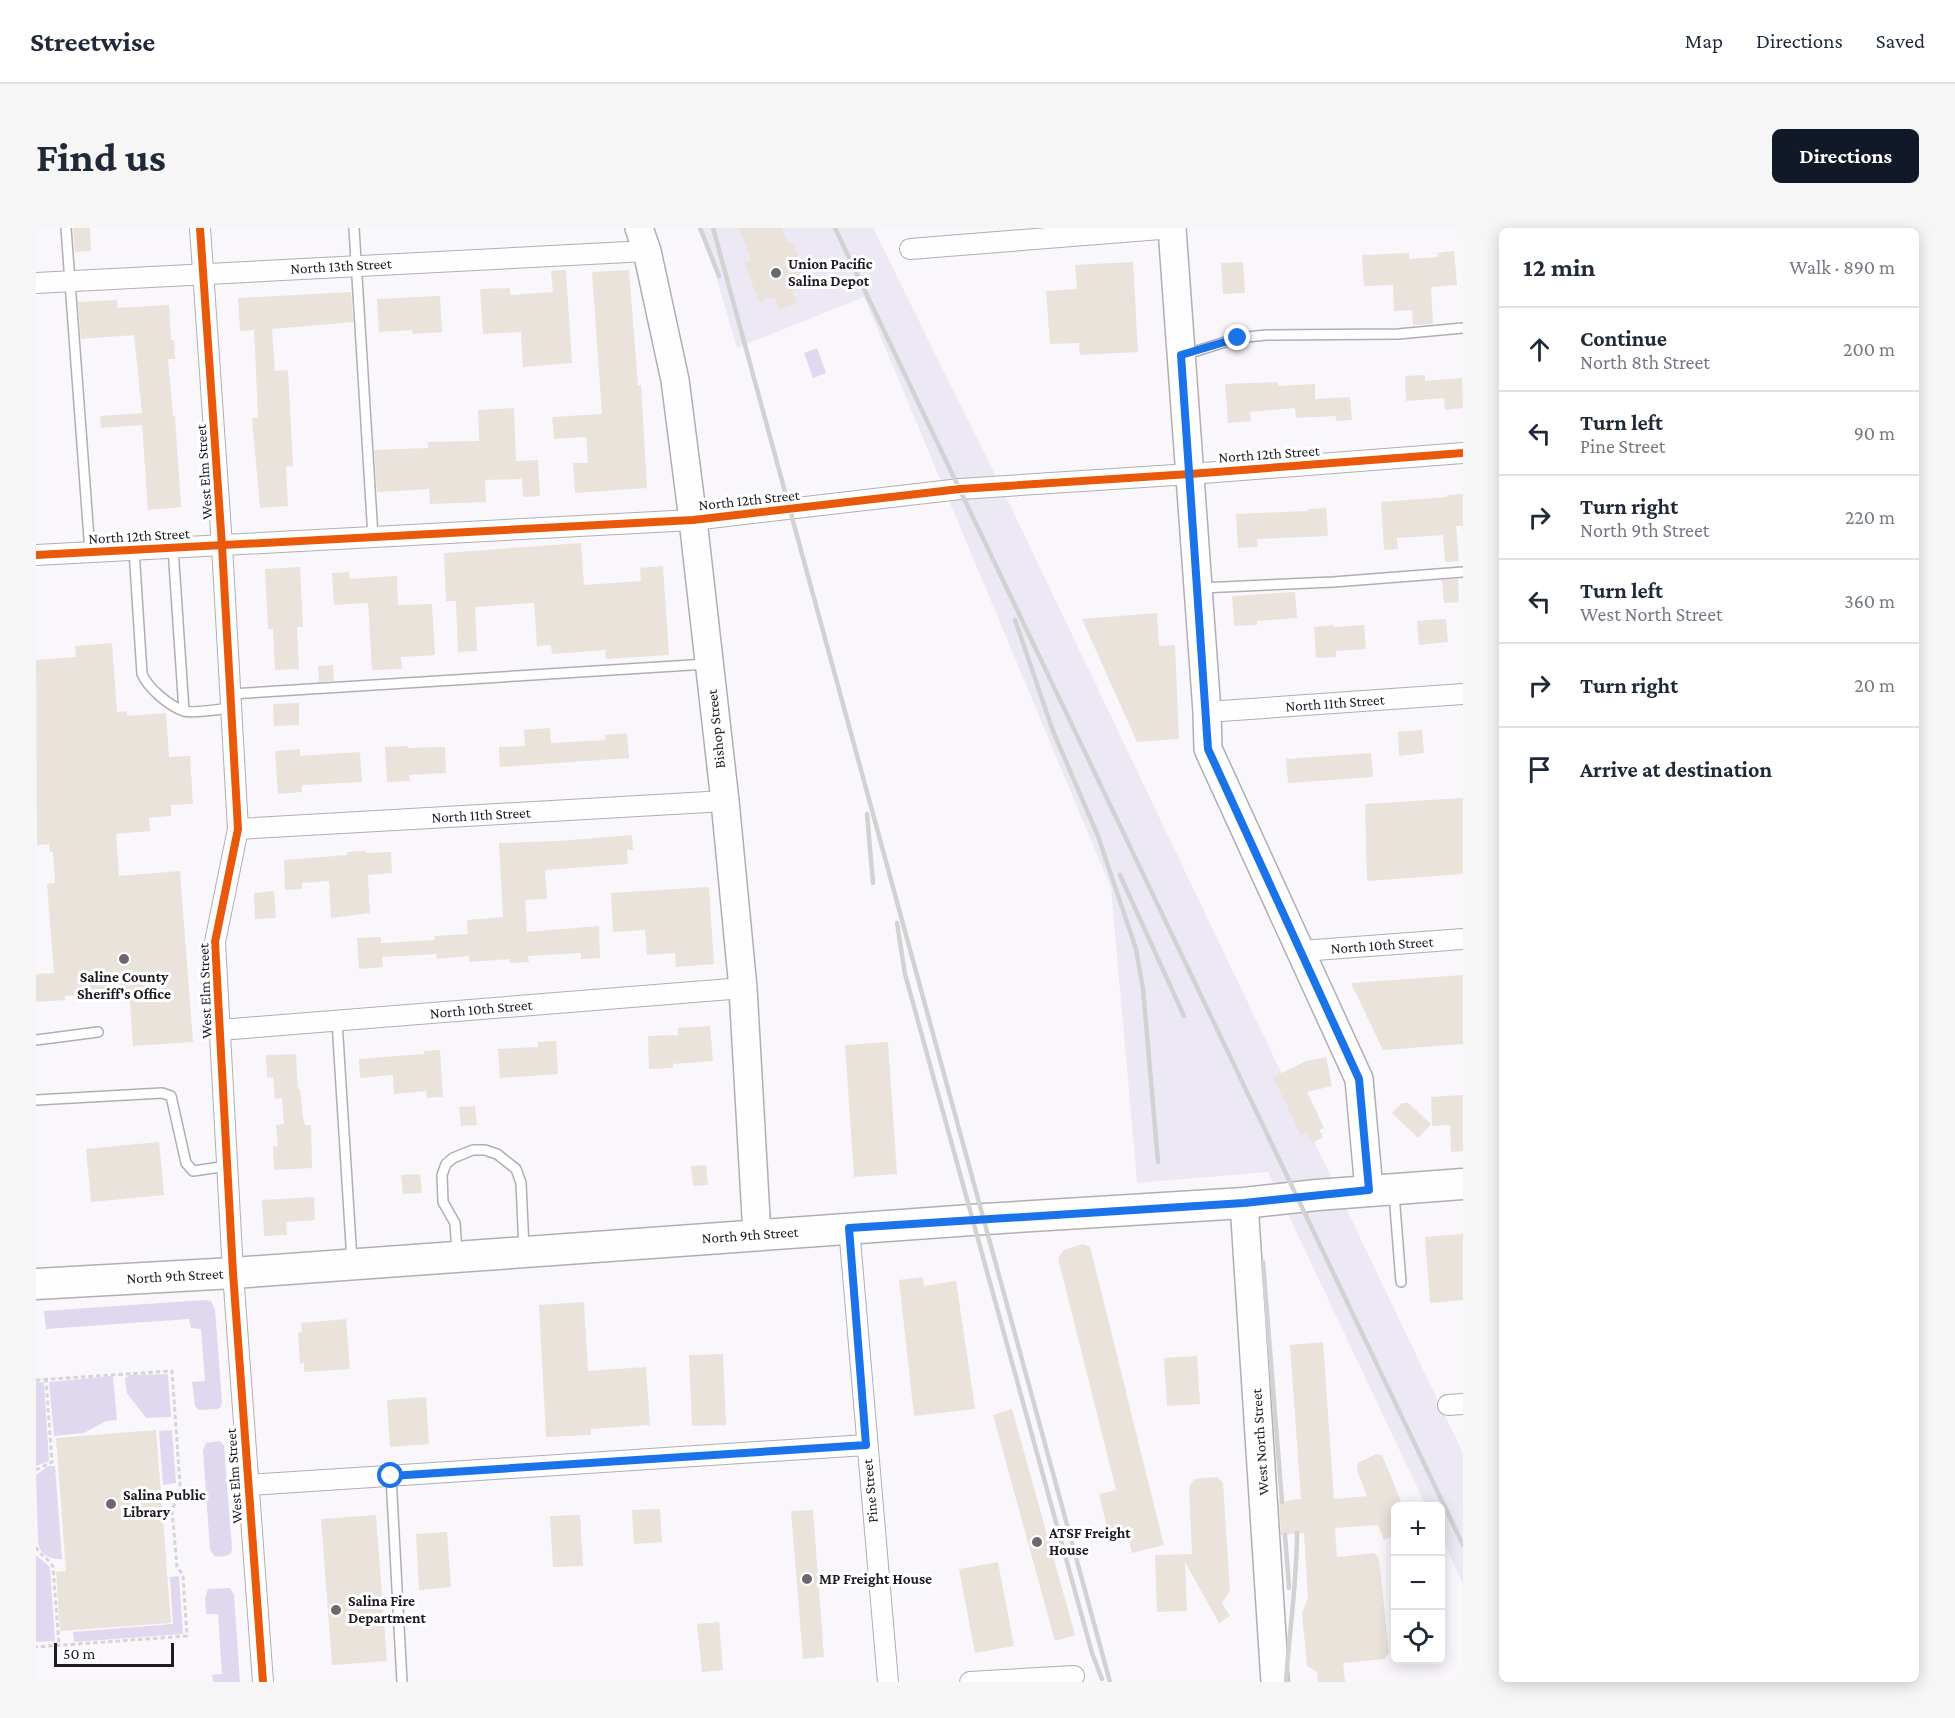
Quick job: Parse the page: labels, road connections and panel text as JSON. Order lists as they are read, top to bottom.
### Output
{
  "streets": {
    "main road": ["North 9th Street"],
    "street": [
      "North 13th Street",
      "North 12th Street",
      "West Elm Street",
      "North 11th Street",
      "Bishop Street",
      "North 10th Street",
      "West North Street",
      "Pine Street"
    ]
  },
  "crossings": [
    ["North 13th Street", "West Elm Street"],
    ["North 13th Street", "Bishop Street"],
    ["North 12th Street", "West Elm Street"],
    ["North 12th Street", "Bishop Street"],
    ["West Elm Street", "North 11th Street"],
    ["West Elm Street", "North 10th Street"],
    ["West Elm Street", "North 9th Street"],
    ["North 11th Street", "Bishop Street"],
    ["Bishop Street", "North 10th Street"],
    ["Bishop Street", "North 9th Street"],
    ["North 9th Street", "West North Street"],
    ["North 9th Street", "Pine Street"]
  ],
  "places": [
    "Union Pacific Salina Depot",
    "Saline County Sheriff's Office",
    "Salina Public Library",
    "ATSF Freight House",
    "MP Freight House",
    "Salina Fire Department"
  ],
  "scale_bar": "50 m",
  "page": {
    "header": "Streetwise",
    "nav": ["Map", "Directions", "Saved"],
    "buttons": "Directions",
    "title": "Find us",
    "heading": ["12 min", "Walk · 890 m"],
    "list": [
      ["Continue", "North 8th Street", "200 m"],
      ["Turn left", "Pine Street", "90 m"],
      ["Turn right", "North 9th Street", "220 m"],
      ["Turn left", "West North Street", "360 m"],
      ["Turn right", "20 m"],
      "Arrive at destination"
    ],
    "map_buttons": ["+", "−"],
    "scale": "50 m"
  }
}
